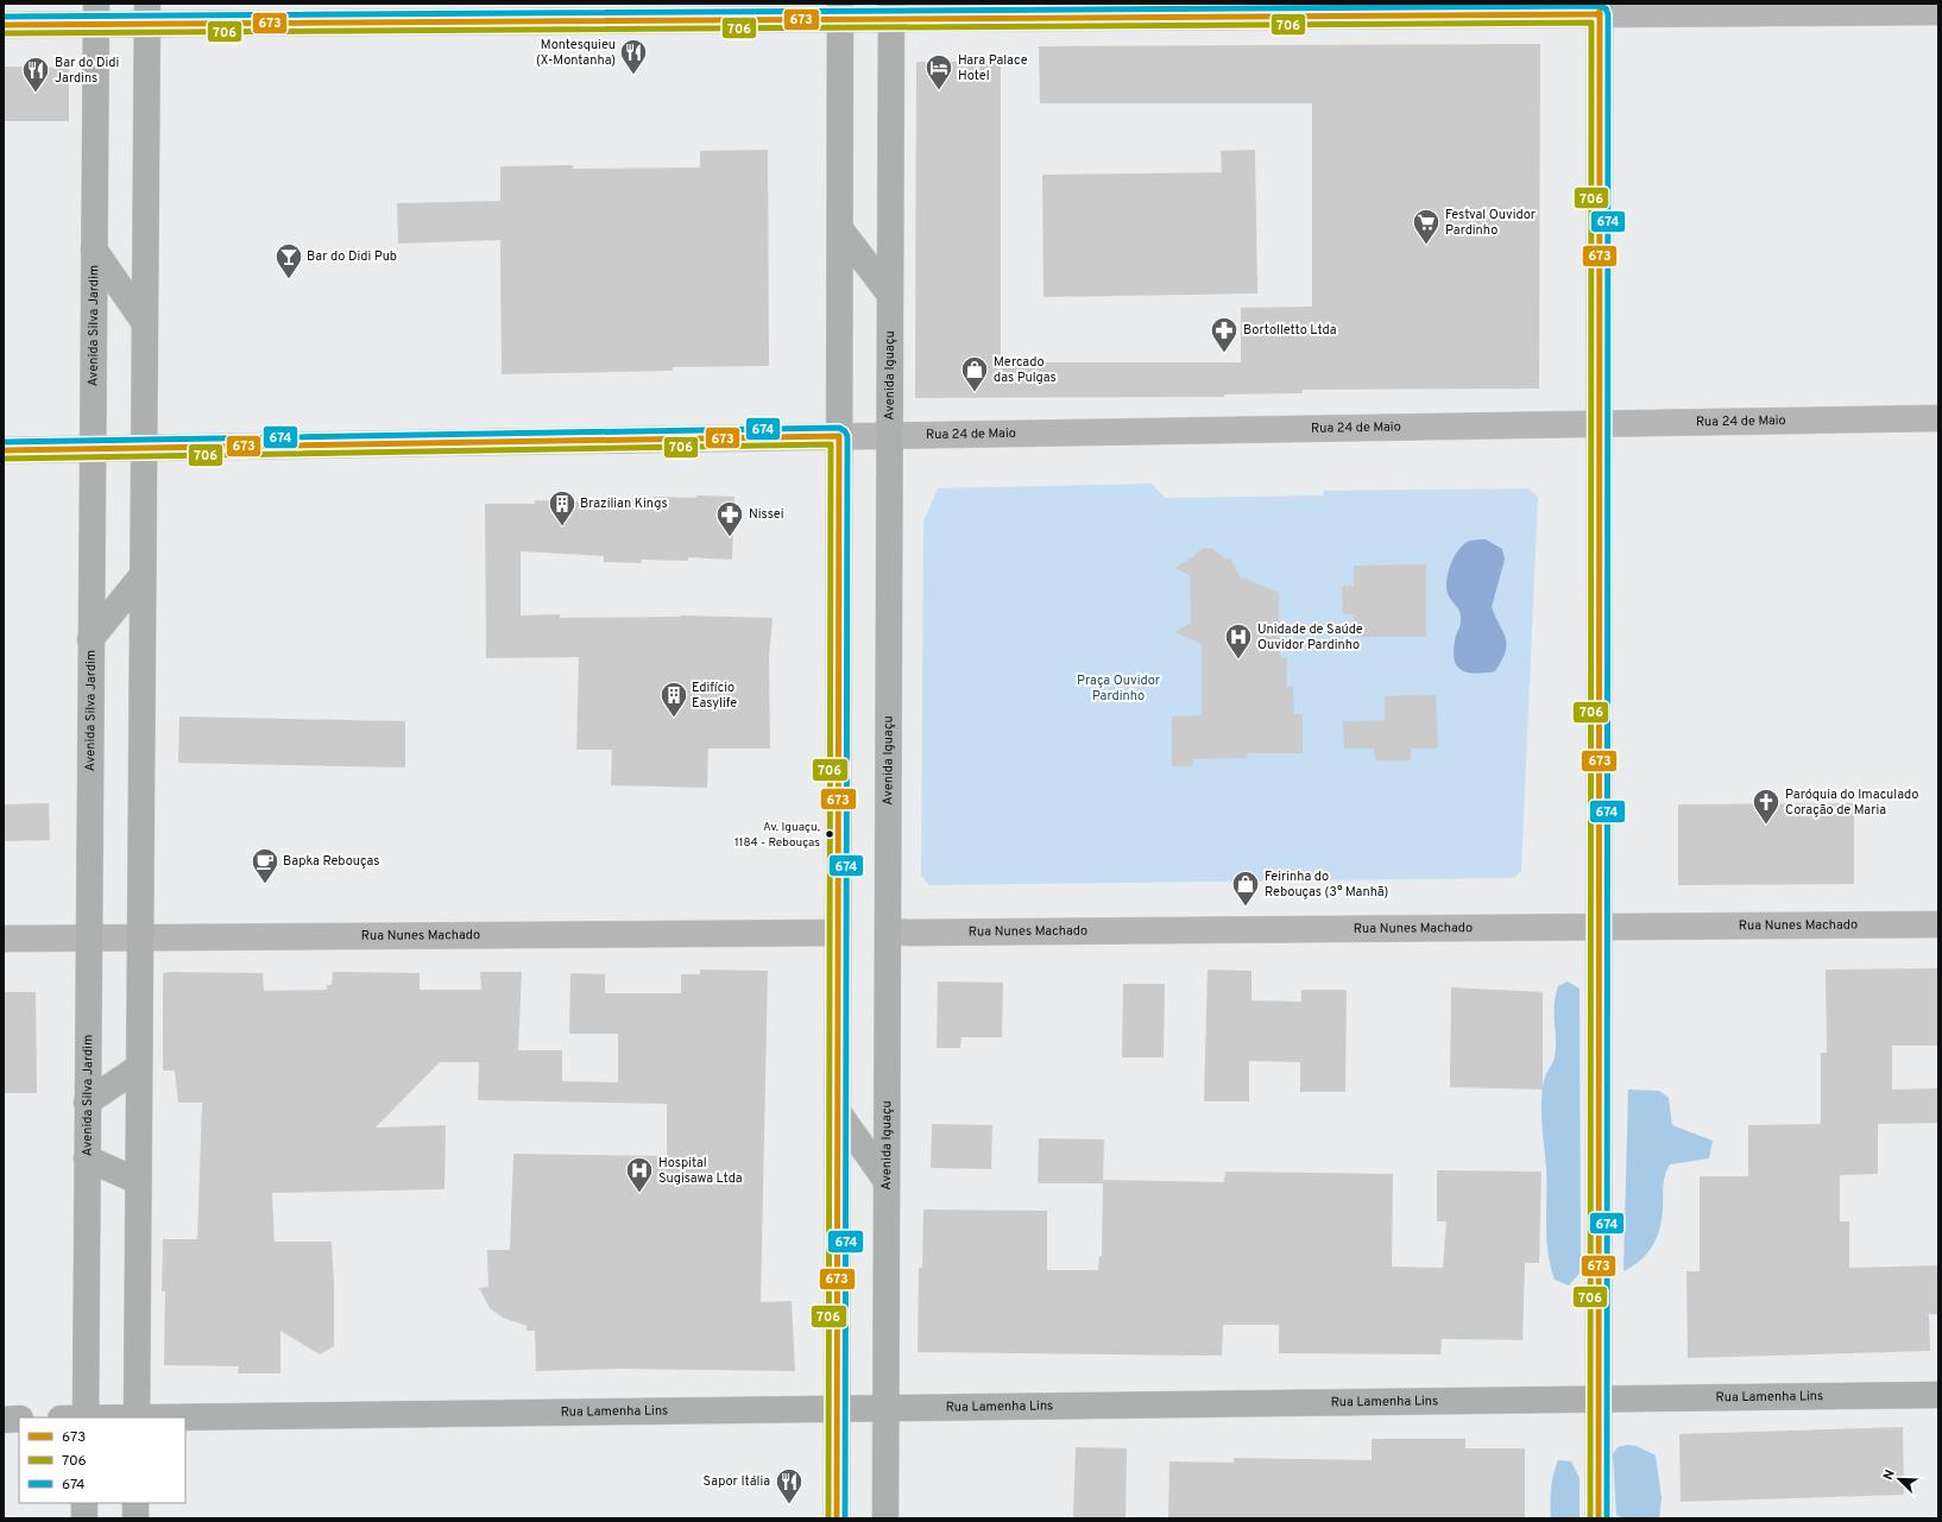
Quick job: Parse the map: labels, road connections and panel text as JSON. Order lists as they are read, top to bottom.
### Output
{
  "streets": {
    "main road": ["Avenida Silva Jardim", "Avenida Iguaçu", "Rua Lamenha Lins"],
    "street": ["Rua 24 de Maio", "Rua Nunes Machado"]
  },
  "crossings": [
    ["Avenida Silva Jardim", "Rua 24 de Maio"],
    ["Avenida Silva Jardim", "Rua Nunes Machado"],
    ["Avenida Iguaçu", "Rua 24 de Maio"],
    ["Avenida Iguaçu", "Rua Nunes Machado"],
    ["Avenida Iguaçu", "Rua Lamenha Lins"]
  ],
  "parks": ["Praça Ouvidor Pardinho"],
  "places": {
    "restaurant": ["Montesquieu (X-Montanha)", "Bar do Didi Jardins", "Sapor Itália"],
    "hotel": ["Hara Palace Hotel"],
    "supermarket": ["Festval Ouvidor Pardinho"],
    "bar": ["Bar do Didi Pub"],
    "pharmacy": ["Bortolletto Ltda", "Nissei"],
    "shop": ["Mercado das Pulgas", "Feirinha do Rebouças (3° Manhã)"],
    "building": ["Brazilian Kings", "Edifício Easylife"],
    "hospital": ["Unidade de Saúde Ouvidor Pardinho", "Hospital Sugisawa Ltda"],
    "church": ["Paróquia do Imaculado Coração de Maria"],
    "other": ["Av. Iguaçu, 1184 - Rebouças"],
    "cafe": ["Bapka Rebouças"]
  },
  "lines": ["transit line 673", "transit line 674", "transit line 706"],
  "legend": ["673", "706", "674"],
  "north": "top left"
}
